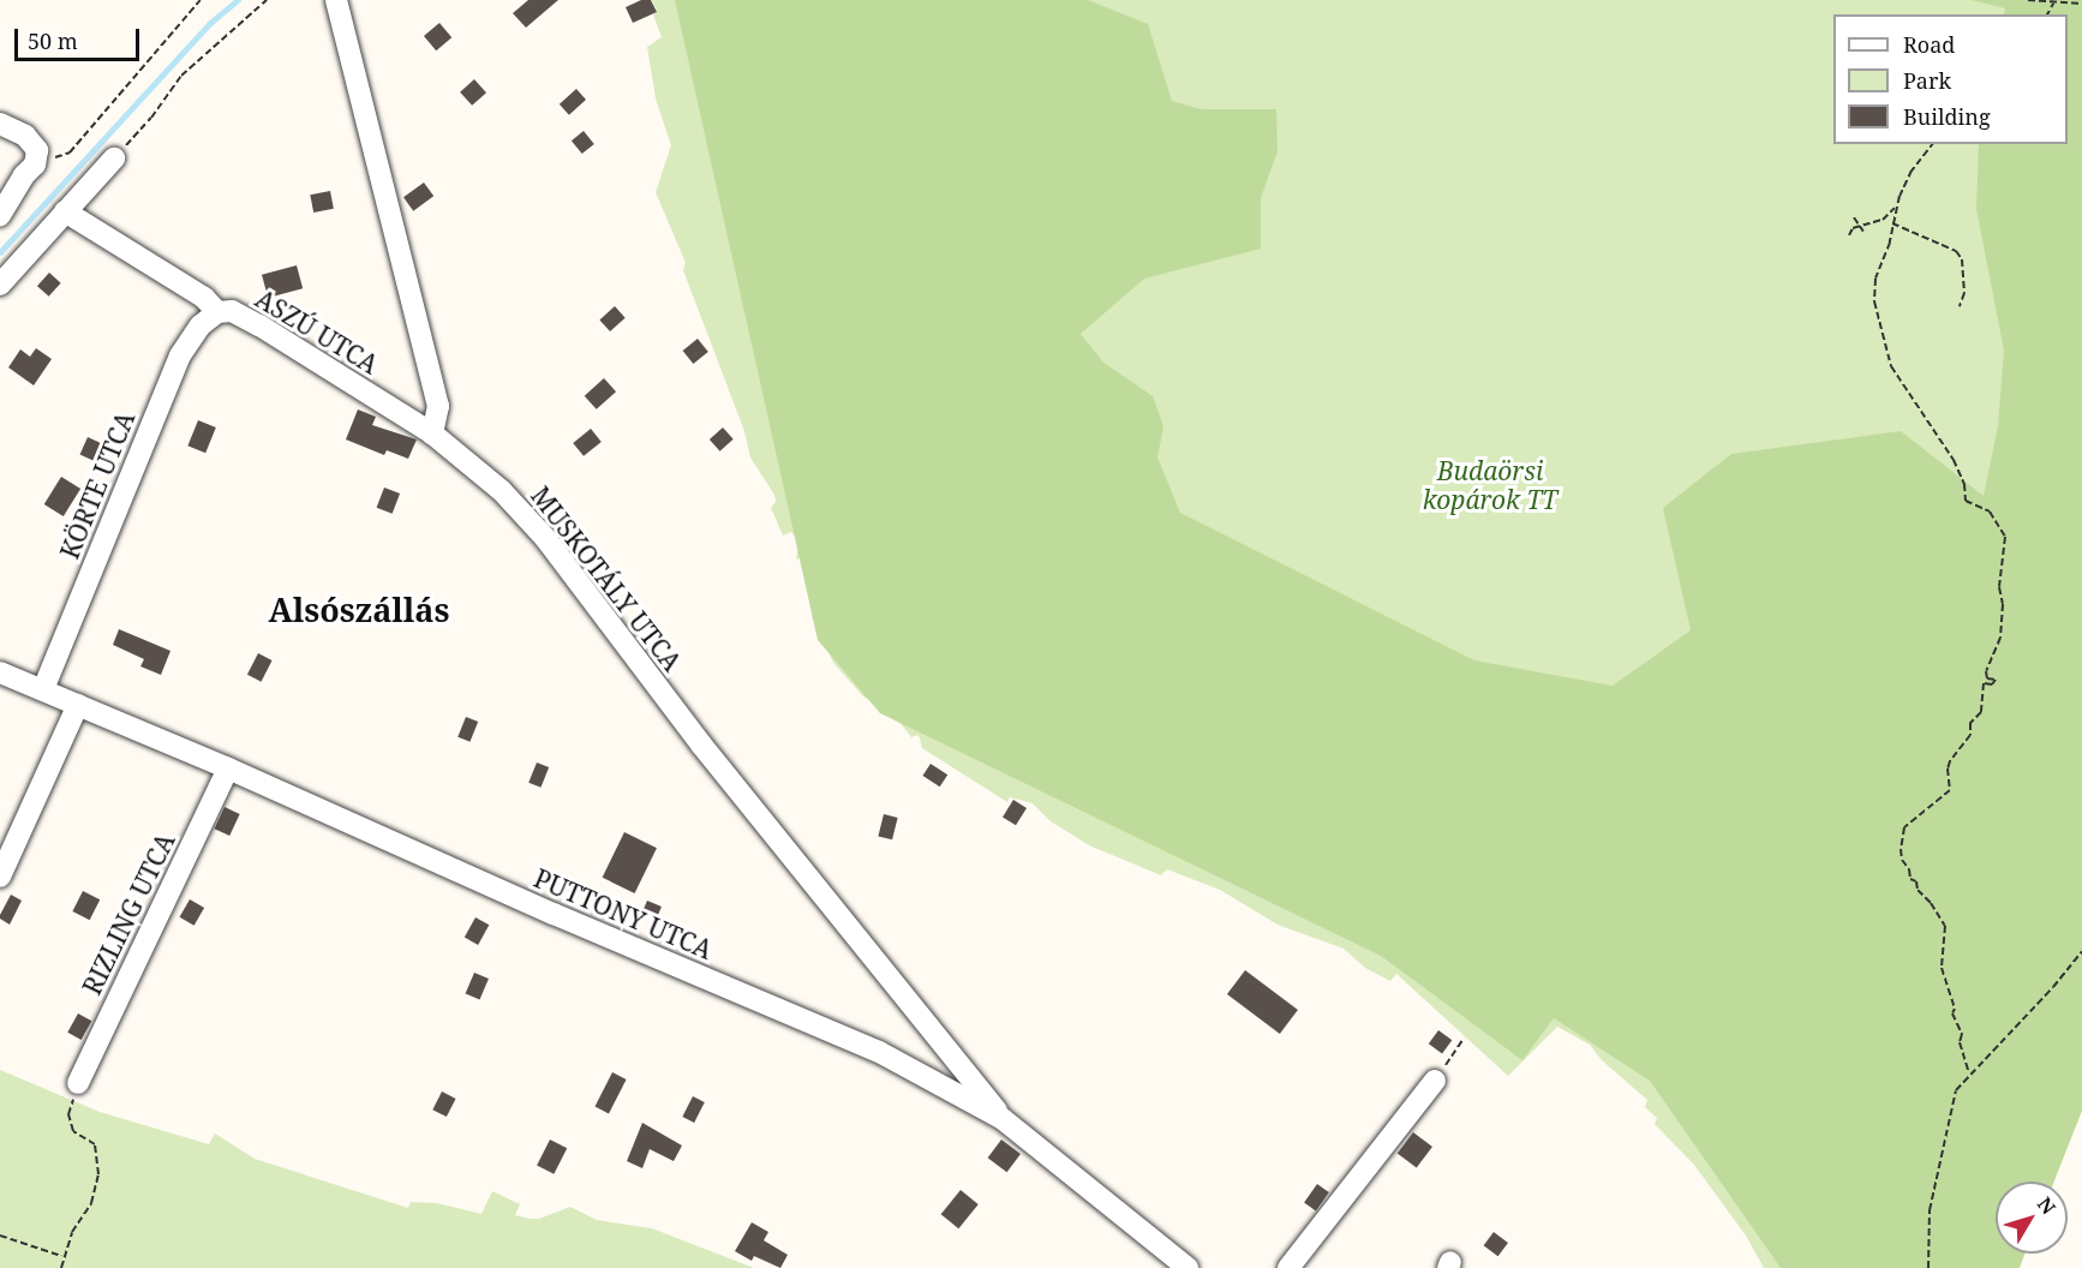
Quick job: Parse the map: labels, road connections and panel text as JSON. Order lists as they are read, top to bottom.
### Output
{
  "streets": {
    "street": [
      "ASZÚ UTCA",
      "KÖRTE UTCA",
      "MUSKOTÁLY UTCA",
      "RIZLING UTCA",
      "PUTTONY UTCA"
    ]
  },
  "crossings": [
    ["ASZÚ UTCA", "KÖRTE UTCA"],
    ["ASZÚ UTCA", "MUSKOTÁLY UTCA"],
    ["KÖRTE UTCA", "PUTTONY UTCA"],
    ["MUSKOTÁLY UTCA", "PUTTONY UTCA"],
    ["RIZLING UTCA", "PUTTONY UTCA"]
  ],
  "districts": ["Alsószállás"],
  "parks": ["Budaörsi kopárok TT"],
  "legend": ["Road", "Park", "Building"],
  "scale_bar": "50 m",
  "north": "top right"
}
